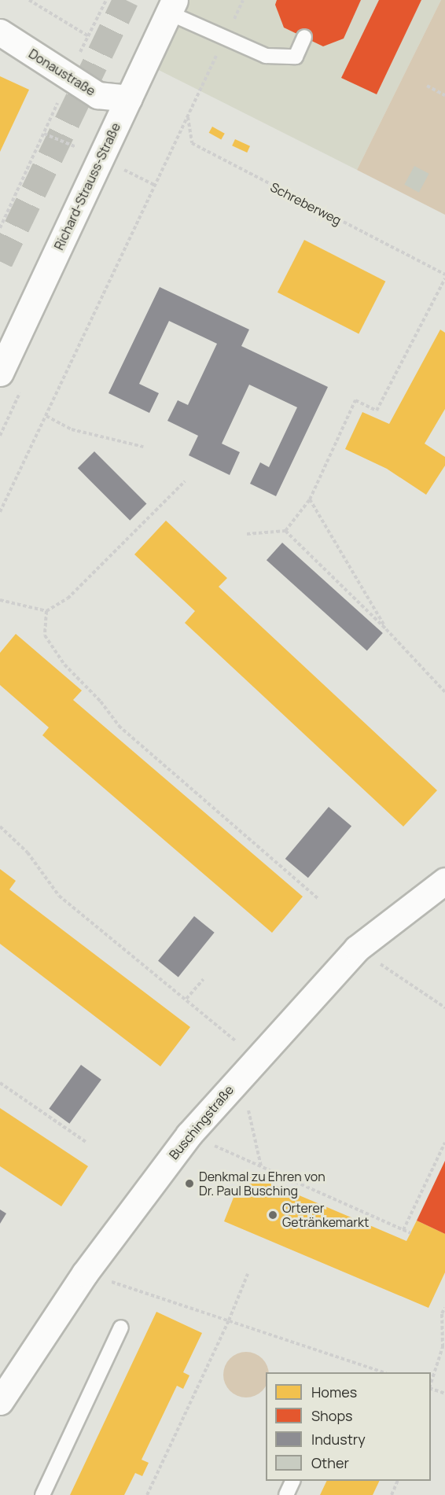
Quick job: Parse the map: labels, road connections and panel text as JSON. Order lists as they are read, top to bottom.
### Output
{
  "streets": {
    "street": ["Donaustraße", "Richard-Strauss-Straße", "Buschingstraße"],
    "path": ["Schreberweg"]
  },
  "crossings": [
    ["Donaustraße", "Richard-Strauss-Straße"]
  ],
  "places": ["Denkmal zu Ehren von Dr. Paul Busching", "Orterer Getränkemarkt"],
  "legend": [
    "Homes",
    "Shops",
    "Industry",
    "Other"
  ]
}
